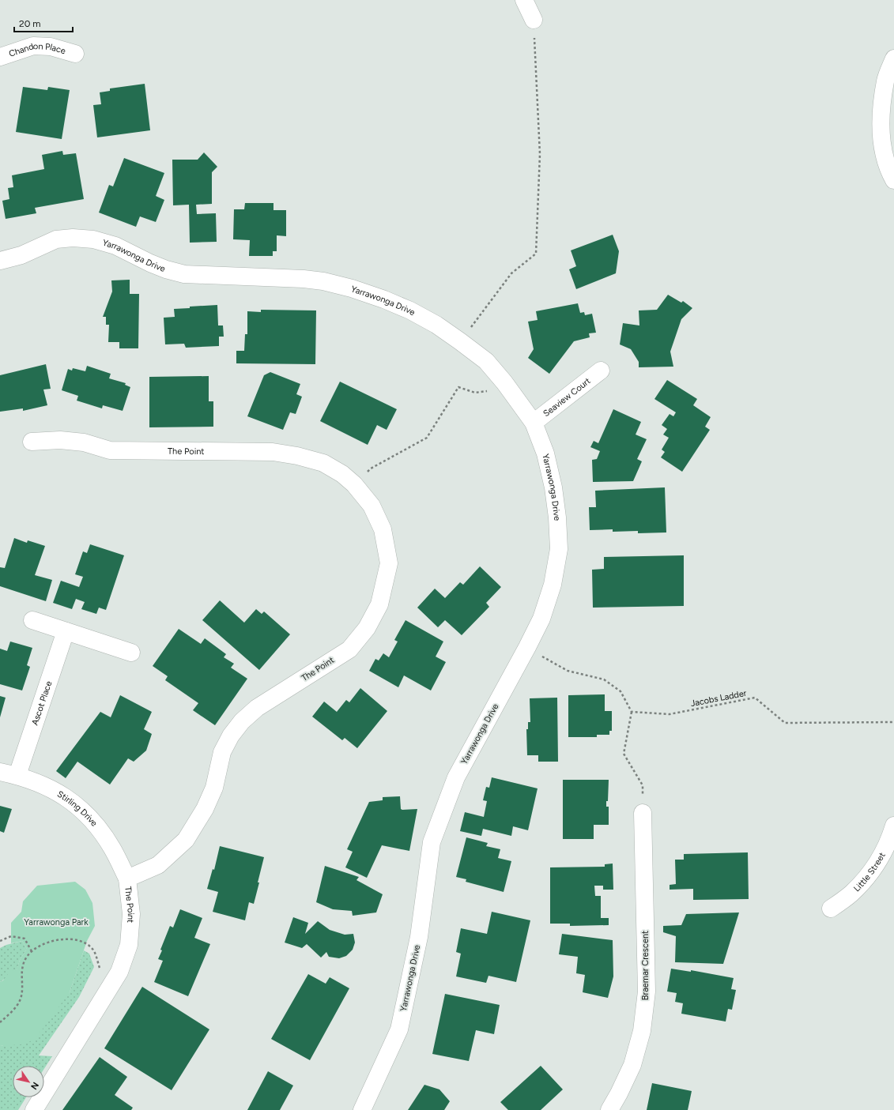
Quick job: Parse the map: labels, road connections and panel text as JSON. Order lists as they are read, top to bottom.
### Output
{
  "streets": {
    "street": [
      "Chandon Place",
      "Yarrawonga Drive",
      "Seaview Court",
      "The Point",
      "Ascot Place",
      "Stirling Drive",
      "Little Street",
      "Braemar Crescent"
    ],
    "path": ["Jacobs Ladder"]
  },
  "crossings": [
    ["Yarrawonga Drive", "Seaview Court"],
    ["The Point", "Stirling Drive"],
    ["Ascot Place", "Stirling Drive"]
  ],
  "parks": ["Yarrawonga Park"],
  "scale_bar": "20 m",
  "north": "bottom right"
}
